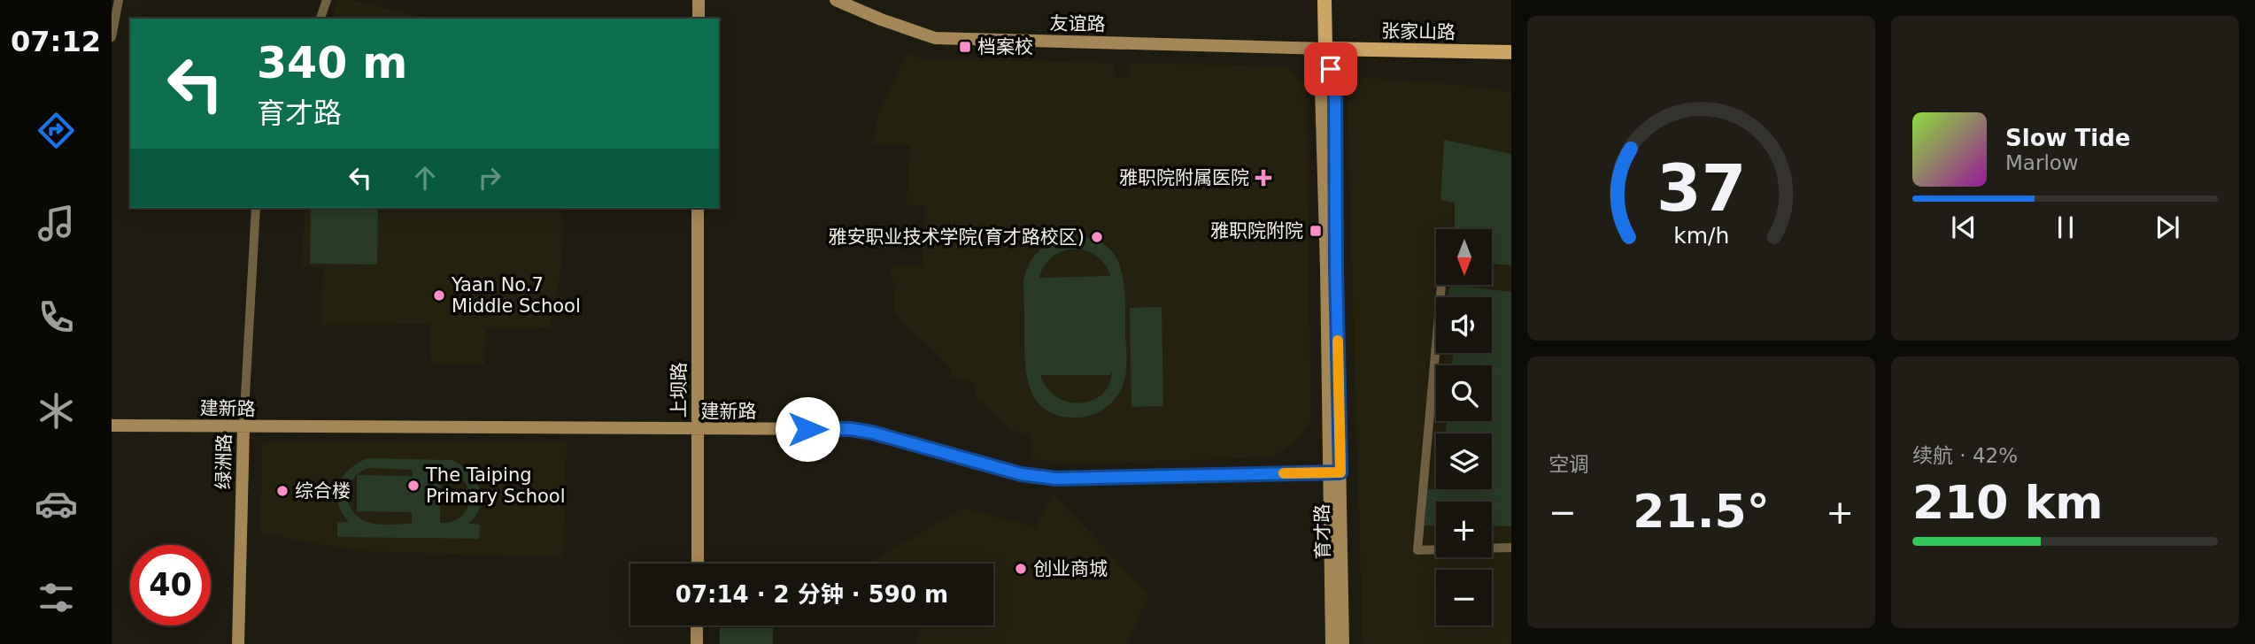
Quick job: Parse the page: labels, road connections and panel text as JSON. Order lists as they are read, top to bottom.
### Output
{
  "streets": {
    "main road": ["张家山路", "育才路"],
    "street": [
      "友谊路",
      "上坝路",
      "建新路",
      "绿洲路"
    ]
  },
  "crossings": [
    ["友谊路", "张家山路"],
    ["友谊路", "育才路"],
    ["张家山路", "育才路"],
    ["上坝路", "建新路"],
    ["建新路", "绿洲路"],
    ["建新路", "育才路"]
  ],
  "places": {
    "transit": ["档案校", "雅职院附院"],
    "health": ["雅职院附属医院"],
    "other": [
      "雅安职业技术学院(育才路校区)",
      "Yaan No.7 Middle School",
      "The Taiping Primary School",
      "综合楼",
      "创业商城"
    ]
  },
  "north": "bottom",
  "page": {
    "tabs": "07:12",
    "turn": ["340 m", "育才路"],
    "song": ["Slow Tide", "Marlow"],
    "map_buttons": ["+", "−"],
    "tile": [
      "空调",
      ["续航 · 42%", "210 km"]
    ],
    "heat": ["−", "21.5°", "+"],
    "limit": "40",
    "trip": "07:14 · 2 分钟 · 590 m",
    "gauge": ["37", "km/h"]
  }
}
